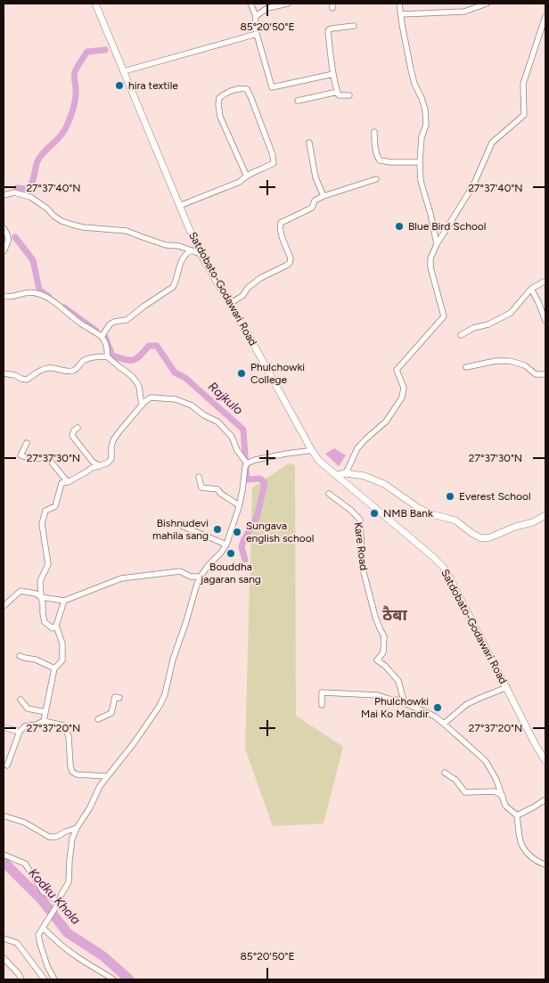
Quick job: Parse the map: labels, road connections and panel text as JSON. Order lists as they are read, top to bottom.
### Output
{
  "streets": {
    "street": ["Satdobato-Godawari Road", "Kare Road"]
  },
  "districts": ["ठैबा"],
  "water": ["Rajkulo", "Kodku Khola"],
  "places": [
    "hira textile",
    "Blue Bird School",
    "Phulchowki College",
    "Everest School",
    "NMB Bank",
    "Bishnudevi mahila sang",
    "Sungava english school",
    "Bouddha jagaran sang",
    "Phulchowki Mai Ko Mandir"
  ],
  "coordinates": [
    "85°20'50\"E",
    "27°37'40\"N",
    "27°37'30\"N",
    "27°37'20\"N"
  ]
}
